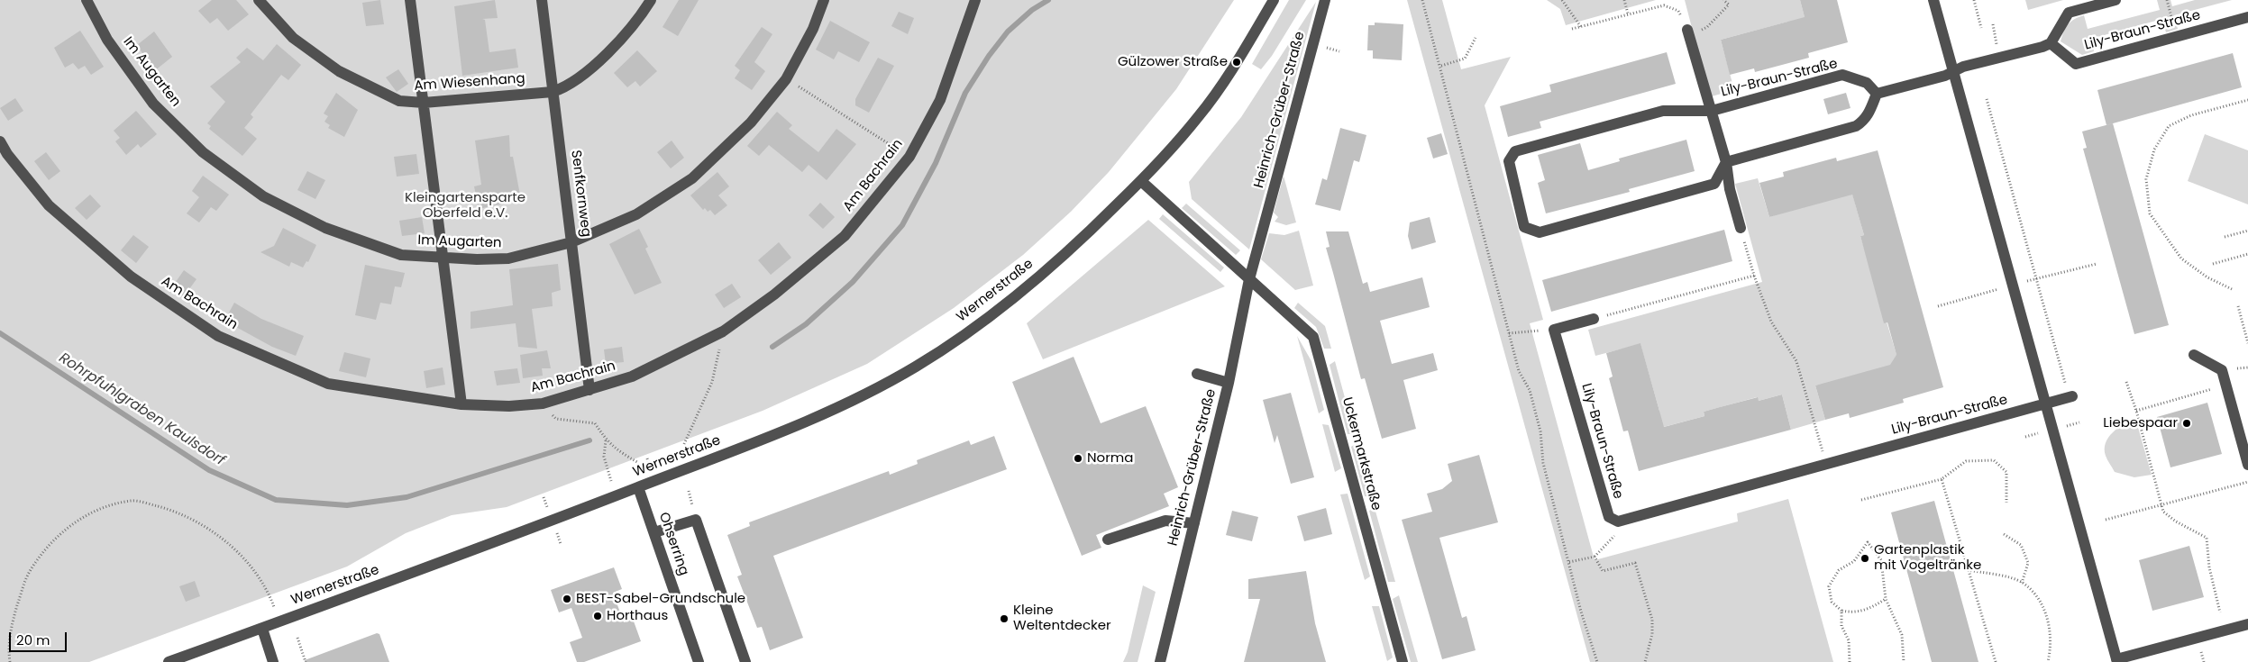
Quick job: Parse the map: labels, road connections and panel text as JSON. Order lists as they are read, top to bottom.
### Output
{
  "streets": {
    "street": [
      "Lily-Braun-Straße",
      "Im Augarten",
      "Am Wiesenhang",
      "Heinrich-Grüber-Straße",
      "Am Bachrain",
      "Senfkornweg",
      "Wernerstraße",
      "Uckermarkstraße",
      "Ohserring"
    ]
  },
  "crossings": [
    ["Im Augarten", "Senfkornweg"],
    ["Am Wiesenhang", "Senfkornweg"],
    ["Heinrich-Grüber-Straße", "Uckermarkstraße"],
    ["Am Bachrain", "Senfkornweg"],
    ["Wernerstraße", "Ohserring"]
  ],
  "water": ["Rohrpfuhlgraben Kaulsdorf"],
  "parks": ["Kleingartensparte Oberfeld e.V."],
  "places": [
    "Gülzower Straße",
    "Liebespaar",
    "Norma",
    "Gartenplastik mit Vogeltränke",
    "BEST-Sabel-Grundschule",
    "Horthaus",
    "Kleine Weltentdecker"
  ],
  "scale_bar": "20 m"
}
